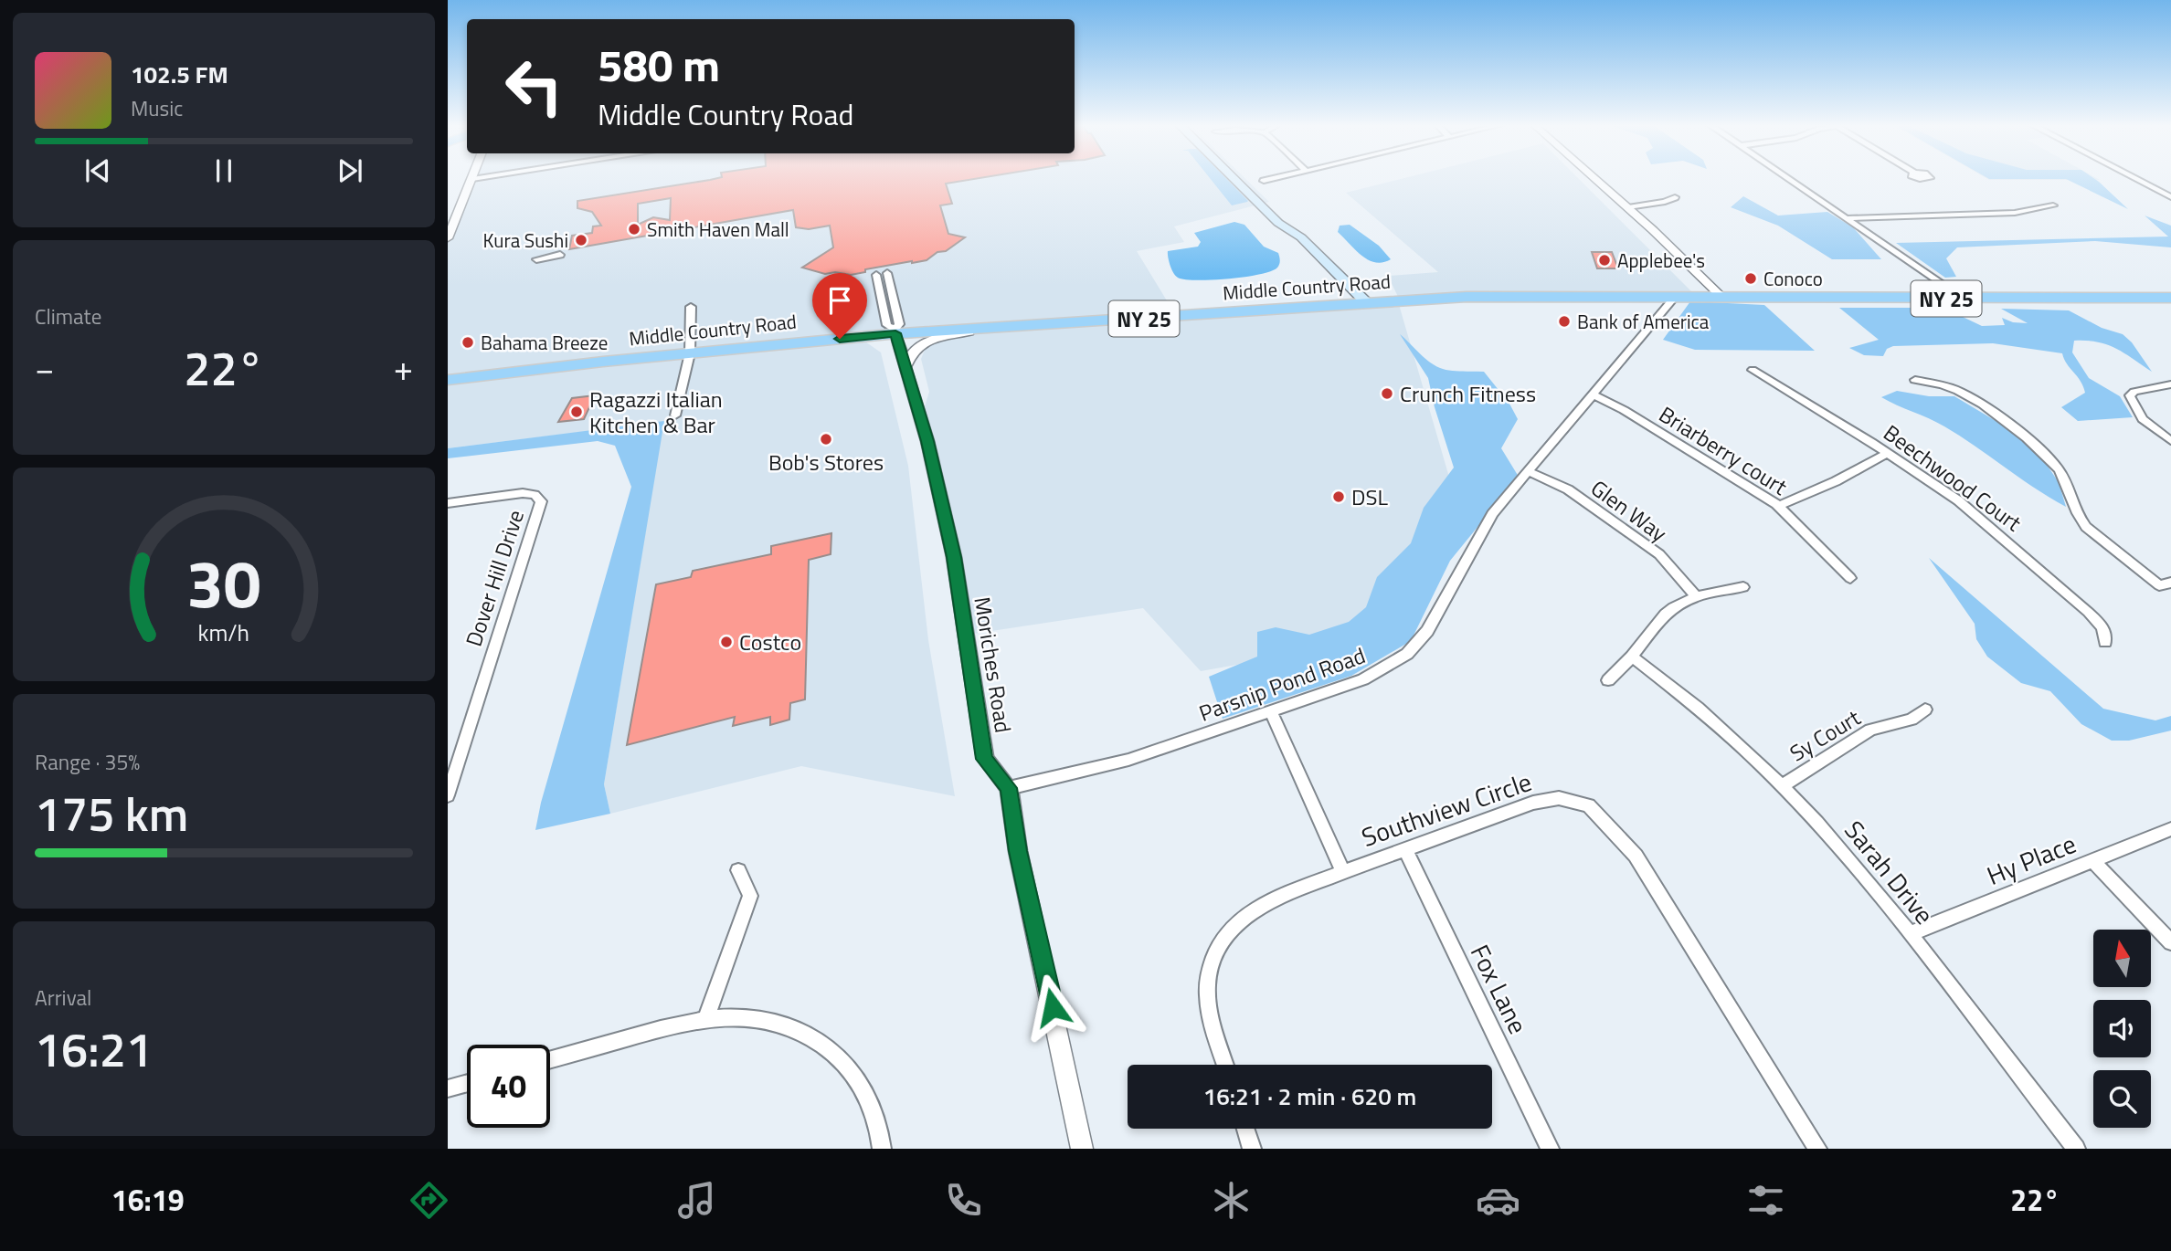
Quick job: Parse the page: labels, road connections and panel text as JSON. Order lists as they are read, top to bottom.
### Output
{
  "streets": {
    "main road": ["Middle Country Road", "NY 25"],
    "street": [
      "Briarberry court",
      "Beechwood Court",
      "Glen Way",
      "Dover Hill Drive",
      "Moriches Road",
      "Parsnip Pond Road",
      "Sy Court",
      "Southview Circle",
      "Hy Place",
      "Sarah Drive",
      "Fox Lane"
    ]
  },
  "crossings": [
    ["Middle Country Road", "Moriches Road"],
    ["Glen Way", "Parsnip Pond Road"],
    ["Moriches Road", "Parsnip Pond Road"],
    ["Sy Court", "Sarah Drive"],
    ["Southview Circle", "Fox Lane"],
    ["Hy Place", "Sarah Drive"]
  ],
  "places": [
    "Smith Haven Mall",
    "Kura Sushi",
    "Applebee's",
    "Conoco",
    "Bank of America",
    "Bahama Breeze",
    "Crunch Fitness",
    "Ragazzi Italian Kitchen & Bar",
    "Bob's Stores",
    "DSL",
    "Costco"
  ],
  "north": "top",
  "page": {
    "turn": ["580 m", "Middle Country Road"],
    "song": ["102.5 FM", "Music"],
    "tile": [
      "Climate",
      ["Range · 35%", "175 km"],
      ["Arrival", "16:21"]
    ],
    "heat": ["−", "22°", "+"],
    "limit": "40",
    "trip": "16:21 · 2 min · 620 m",
    "tabs": ["16:19", "22°"],
    "gauge": ["30", "km/h"]
  }
}
